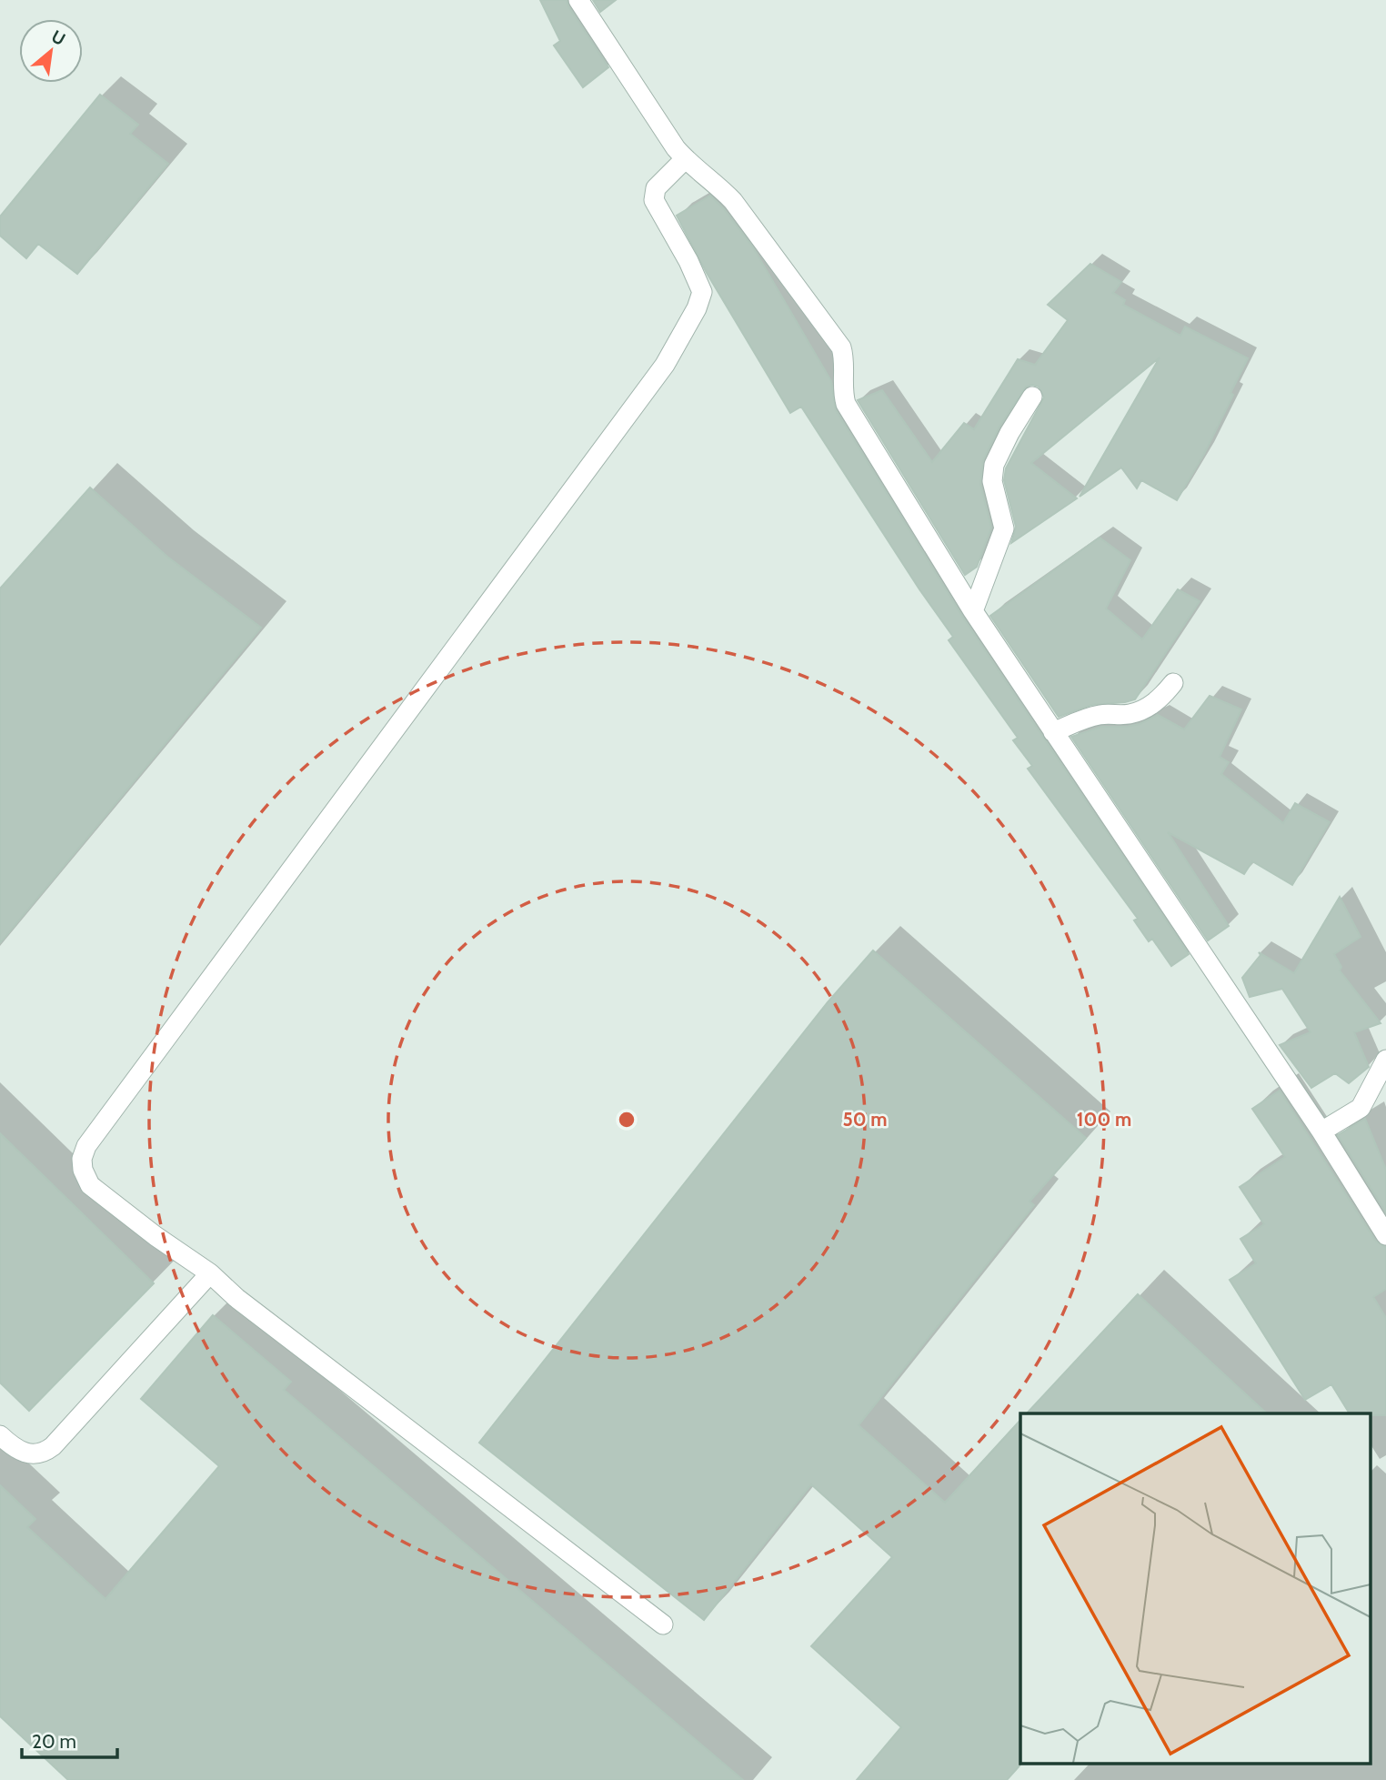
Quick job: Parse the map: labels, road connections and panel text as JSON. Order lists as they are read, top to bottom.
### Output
{
  "scale_bar": "20 m",
  "north": "top right",
  "rings": ["50 m", "100 m"]
}
